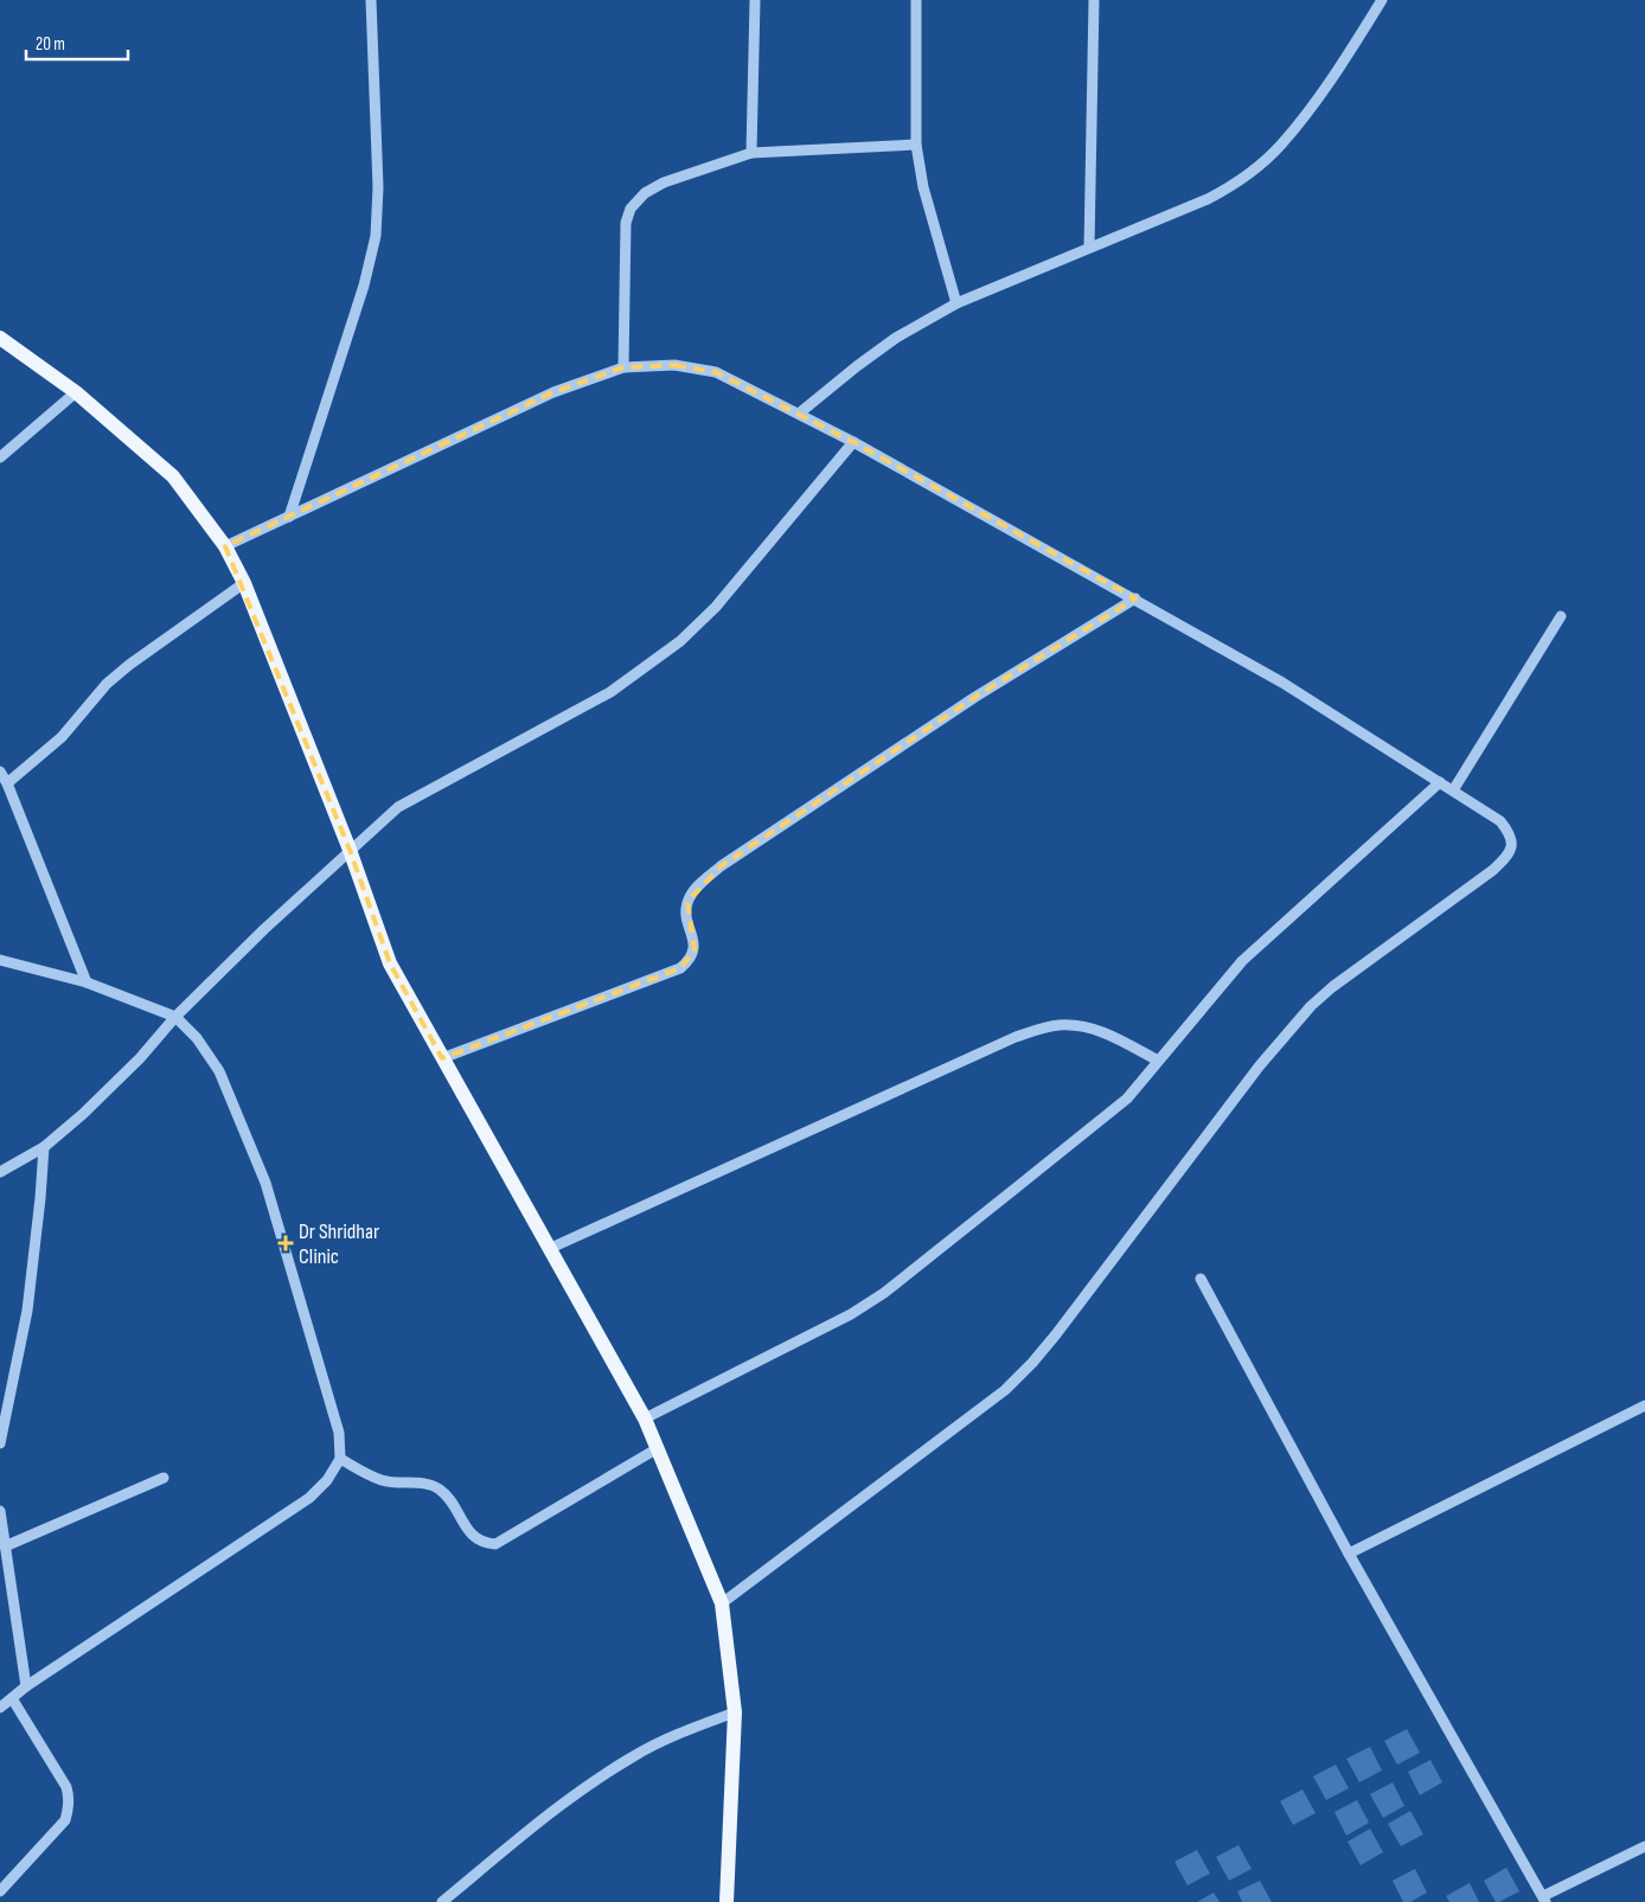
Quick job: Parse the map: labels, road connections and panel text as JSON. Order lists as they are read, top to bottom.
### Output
{
  "places": {
    "health": ["Dr Shridhar Clinic"]
  },
  "scale_bar": "20 m"
}
